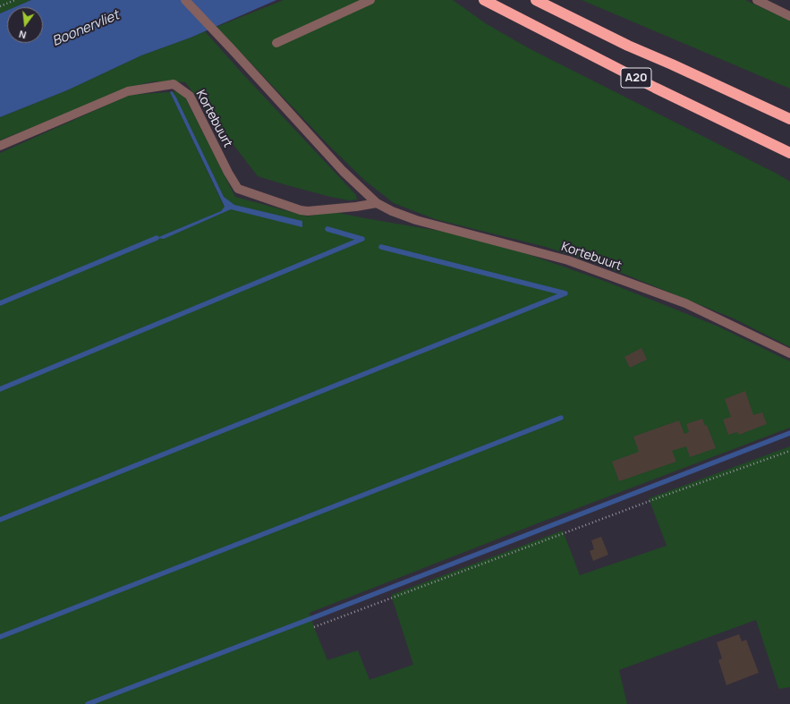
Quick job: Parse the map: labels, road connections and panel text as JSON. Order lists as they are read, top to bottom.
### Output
{
  "streets": {
    "highway": ["A20"],
    "street": ["Kortebuurt"]
  },
  "water": ["Boonervliet"],
  "north": "bottom"
}
